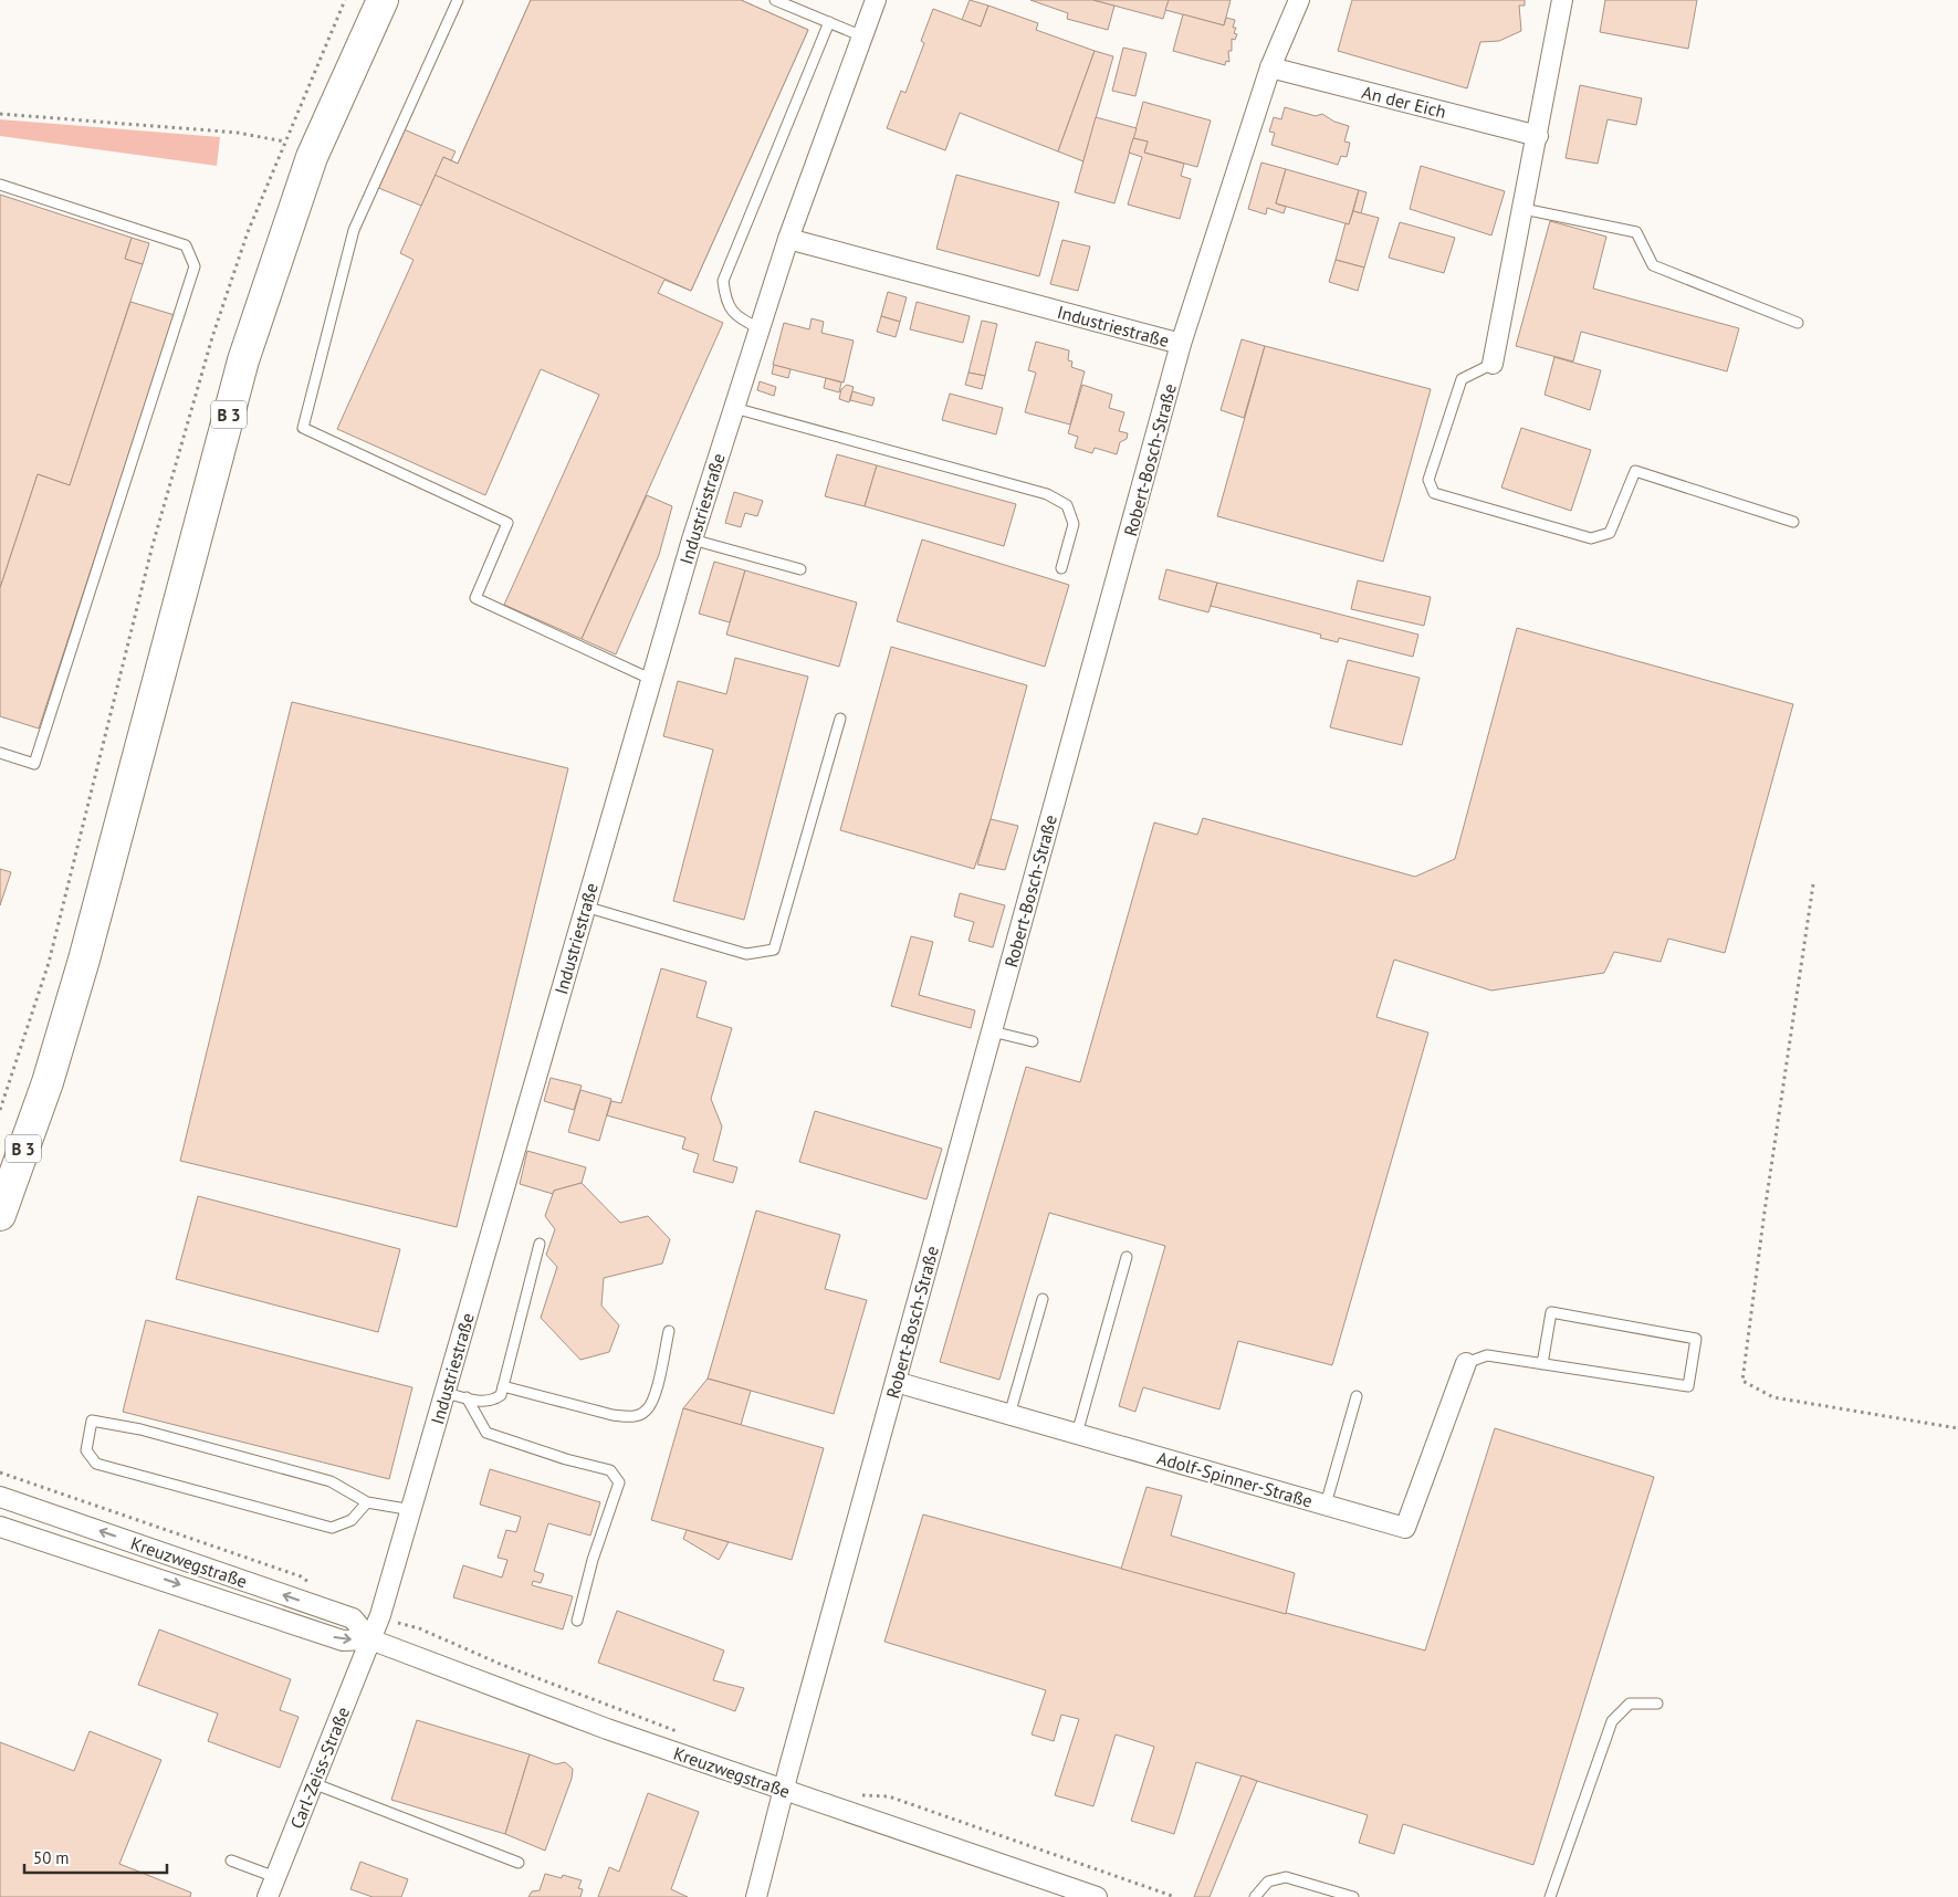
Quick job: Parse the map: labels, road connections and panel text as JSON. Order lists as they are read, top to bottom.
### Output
{
  "streets": {
    "main road": ["B 3"],
    "street": [
      "An der Eich",
      "Industriestraße",
      "Robert-Bosch-Straße",
      "Adolf-Spinner-Straße",
      "Kreuzwegstraße",
      "Carl-Zeiss-Straße"
    ]
  },
  "crossings": [
    ["An der Eich", "Robert-Bosch-Straße"],
    ["Industriestraße", "Robert-Bosch-Straße"],
    ["Industriestraße", "Kreuzwegstraße"],
    ["Industriestraße", "Carl-Zeiss-Straße"],
    ["Robert-Bosch-Straße", "Adolf-Spinner-Straße"],
    ["Robert-Bosch-Straße", "Kreuzwegstraße"],
    ["Kreuzwegstraße", "Carl-Zeiss-Straße"]
  ],
  "scale_bar": "50 m"
}
